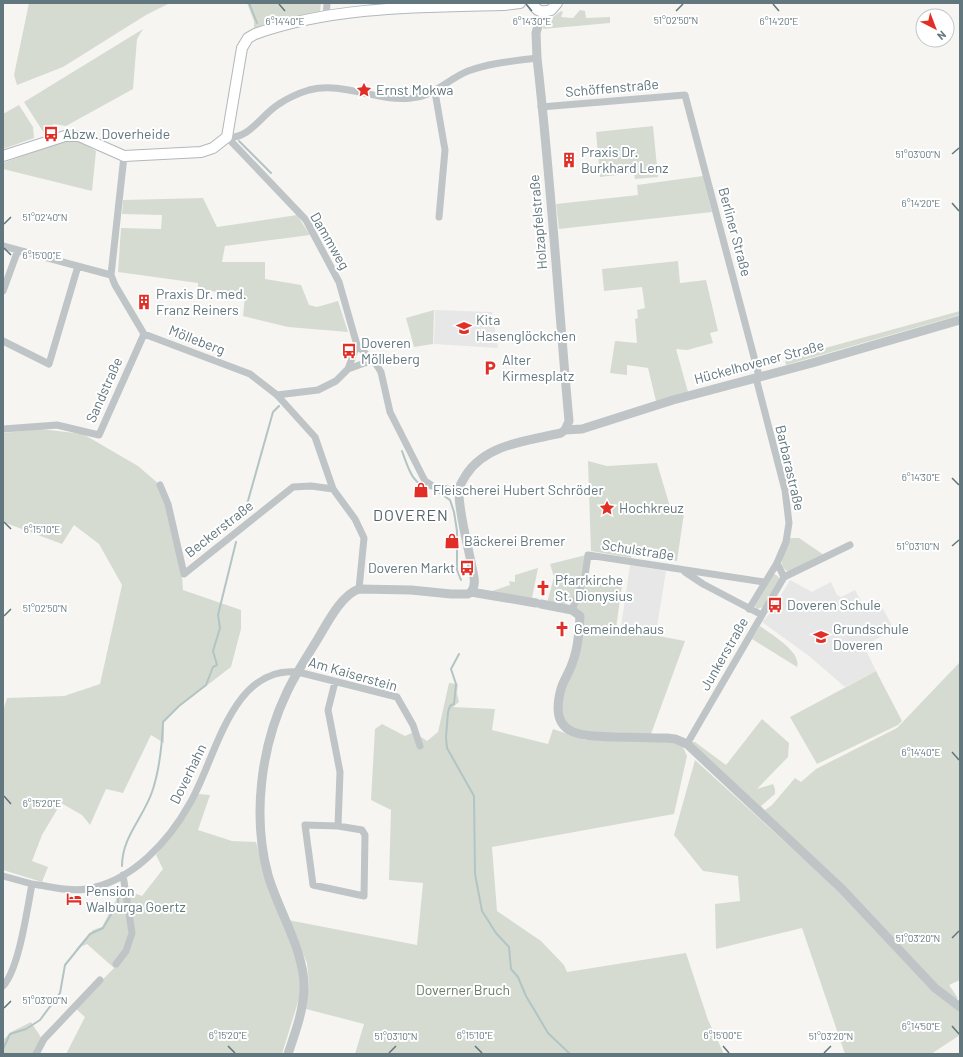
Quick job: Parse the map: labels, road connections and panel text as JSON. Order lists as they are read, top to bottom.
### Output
{
  "streets": {
    "street": [
      "Schöffenstraße",
      "Holzapfelstraße",
      "Berliner Straße",
      "Dammweg",
      "Mölleberg",
      "Hückelhovener Straße",
      "Sandstraße",
      "Barbarastraße",
      "Beckerstraße",
      "Schulstraße",
      "Junkerstraße",
      "Am Kaiserstein",
      "Doverhahn"
    ]
  },
  "crossings": [
    ["Schöffenstraße", "Holzapfelstraße"],
    ["Schöffenstraße", "Berliner Straße"],
    ["Holzapfelstraße", "Hückelhovener Straße"],
    ["Berliner Straße", "Hückelhovener Straße"],
    ["Berliner Straße", "Barbarastraße"],
    ["Mölleberg", "Sandstraße"],
    ["Mölleberg", "Beckerstraße"],
    ["Hückelhovener Straße", "Barbarastraße"],
    ["Barbarastraße", "Schulstraße"],
    ["Schulstraße", "Junkerstraße"],
    ["Am Kaiserstein", "Doverhahn"]
  ],
  "districts": ["DOVEREN"],
  "parks": ["Doverner Bruch"],
  "places": {
    "place": ["Ernst Mokwa", "Hochkreuz"],
    "bus stop": [
      "Abzw. Doverheide",
      "Doveren Mölleberg",
      "Doveren Markt",
      "Doveren Schule"
    ],
    "building": ["Praxis Dr. Burkhard Lenz", "Praxis Dr. med. Franz Reiners"],
    "school or university": ["Kita Hasenglöckchen", "Grundschule Doveren"],
    "parking": ["Alter Kirmesplatz"],
    "shop": ["Fleischerei Hubert Schröder", "Bäckerei Bremer"],
    "church": ["Pfarrkirche St. Dionysius", "Gemeindehaus"],
    "hotel": ["Pension Walburga Goertz"]
  },
  "north": "bottom right",
  "coordinates": [
    "51°02'50\"N",
    "6°14'40\"E",
    "6°14'30\"E",
    "6°14'20\"E",
    "51°03'00\"N",
    "51°02'40\"N",
    "6°15'00\"E",
    "6°15'10\"E",
    "51°03'10\"N",
    "6°15'20\"E",
    "51°03'20\"N",
    "6°14'50\"E"
  ]
}
